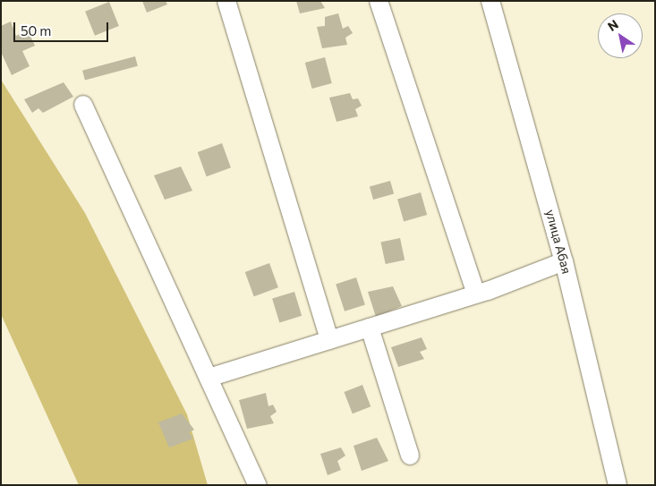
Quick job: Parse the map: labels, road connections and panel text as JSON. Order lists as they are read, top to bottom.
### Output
{
  "streets": {
    "street": ["улица Абая"]
  },
  "scale_bar": "50 m",
  "north": "top left"
}
